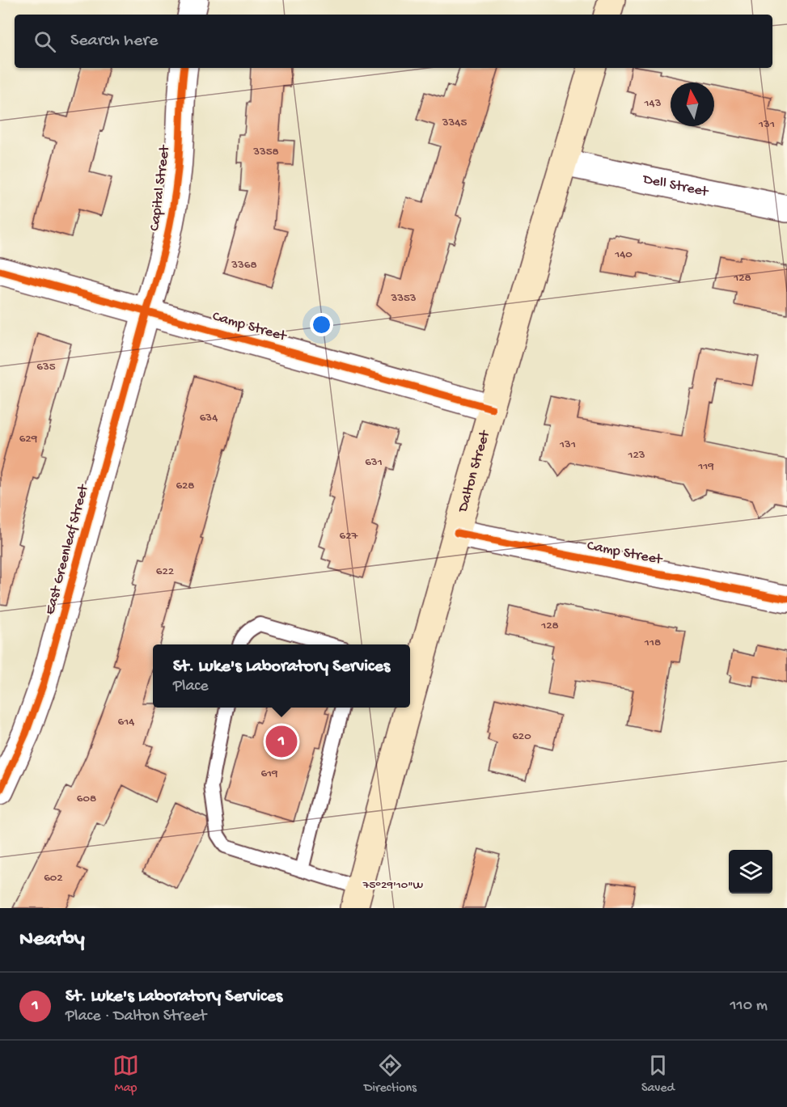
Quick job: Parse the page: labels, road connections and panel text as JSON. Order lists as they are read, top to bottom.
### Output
{
  "streets": {
    "main road": ["Dalton Street"],
    "street": [
      "Dell Street",
      "Capital Street",
      "Camp Street",
      "East Greenleaf Street"
    ]
  },
  "crossings": [
    ["Dell Street", "Dalton Street"],
    ["Capital Street", "Camp Street"],
    ["Capital Street", "East Greenleaf Street"],
    ["Camp Street", "Dalton Street"],
    ["Camp Street", "East Greenleaf Street"]
  ],
  "house_numbers": [
    "143",
    "3345",
    "131",
    "3358",
    "140",
    "3368",
    "128",
    "3353",
    "635",
    "634",
    "629",
    "131",
    "123",
    "631",
    "119",
    "628",
    "627",
    "622",
    "128",
    "118",
    "614",
    "620",
    "619",
    "608",
    "602"
  ],
  "north": "top",
  "page": {
    "search": "Search here",
    "popup": ["St. Luke's Laboratory Services", "Place"],
    "pins": "1",
    "heading": "Nearby",
    "list": [
      {
        "mark": "1",
        "name": "St. Luke's Laboratory Services",
        "note": "Place · Dalton Street",
        "value": "110 m"
      }
    ],
    "nav": ["Map", "Directions", "Saved"]
  },
  "coordinates": ["75°29'10\"W"]
}
